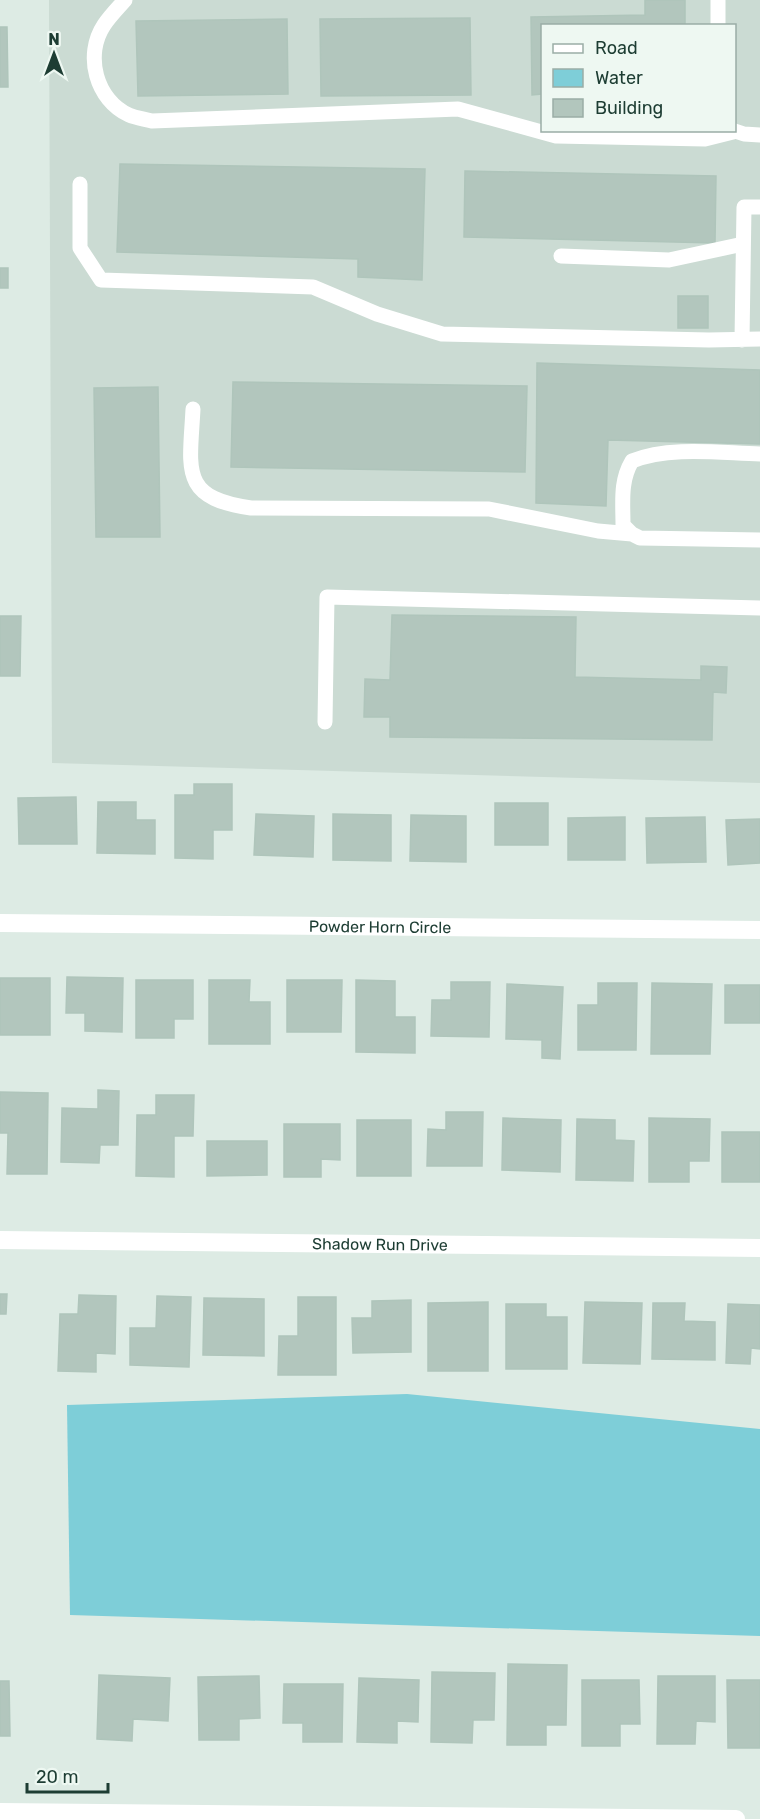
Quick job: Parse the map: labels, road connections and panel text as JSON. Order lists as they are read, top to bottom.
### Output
{
  "streets": {
    "street": ["Powder Horn Circle", "Shadow Run Drive"]
  },
  "legend": ["Road", "Water", "Building"],
  "scale_bar": "20 m",
  "north": "top"
}
